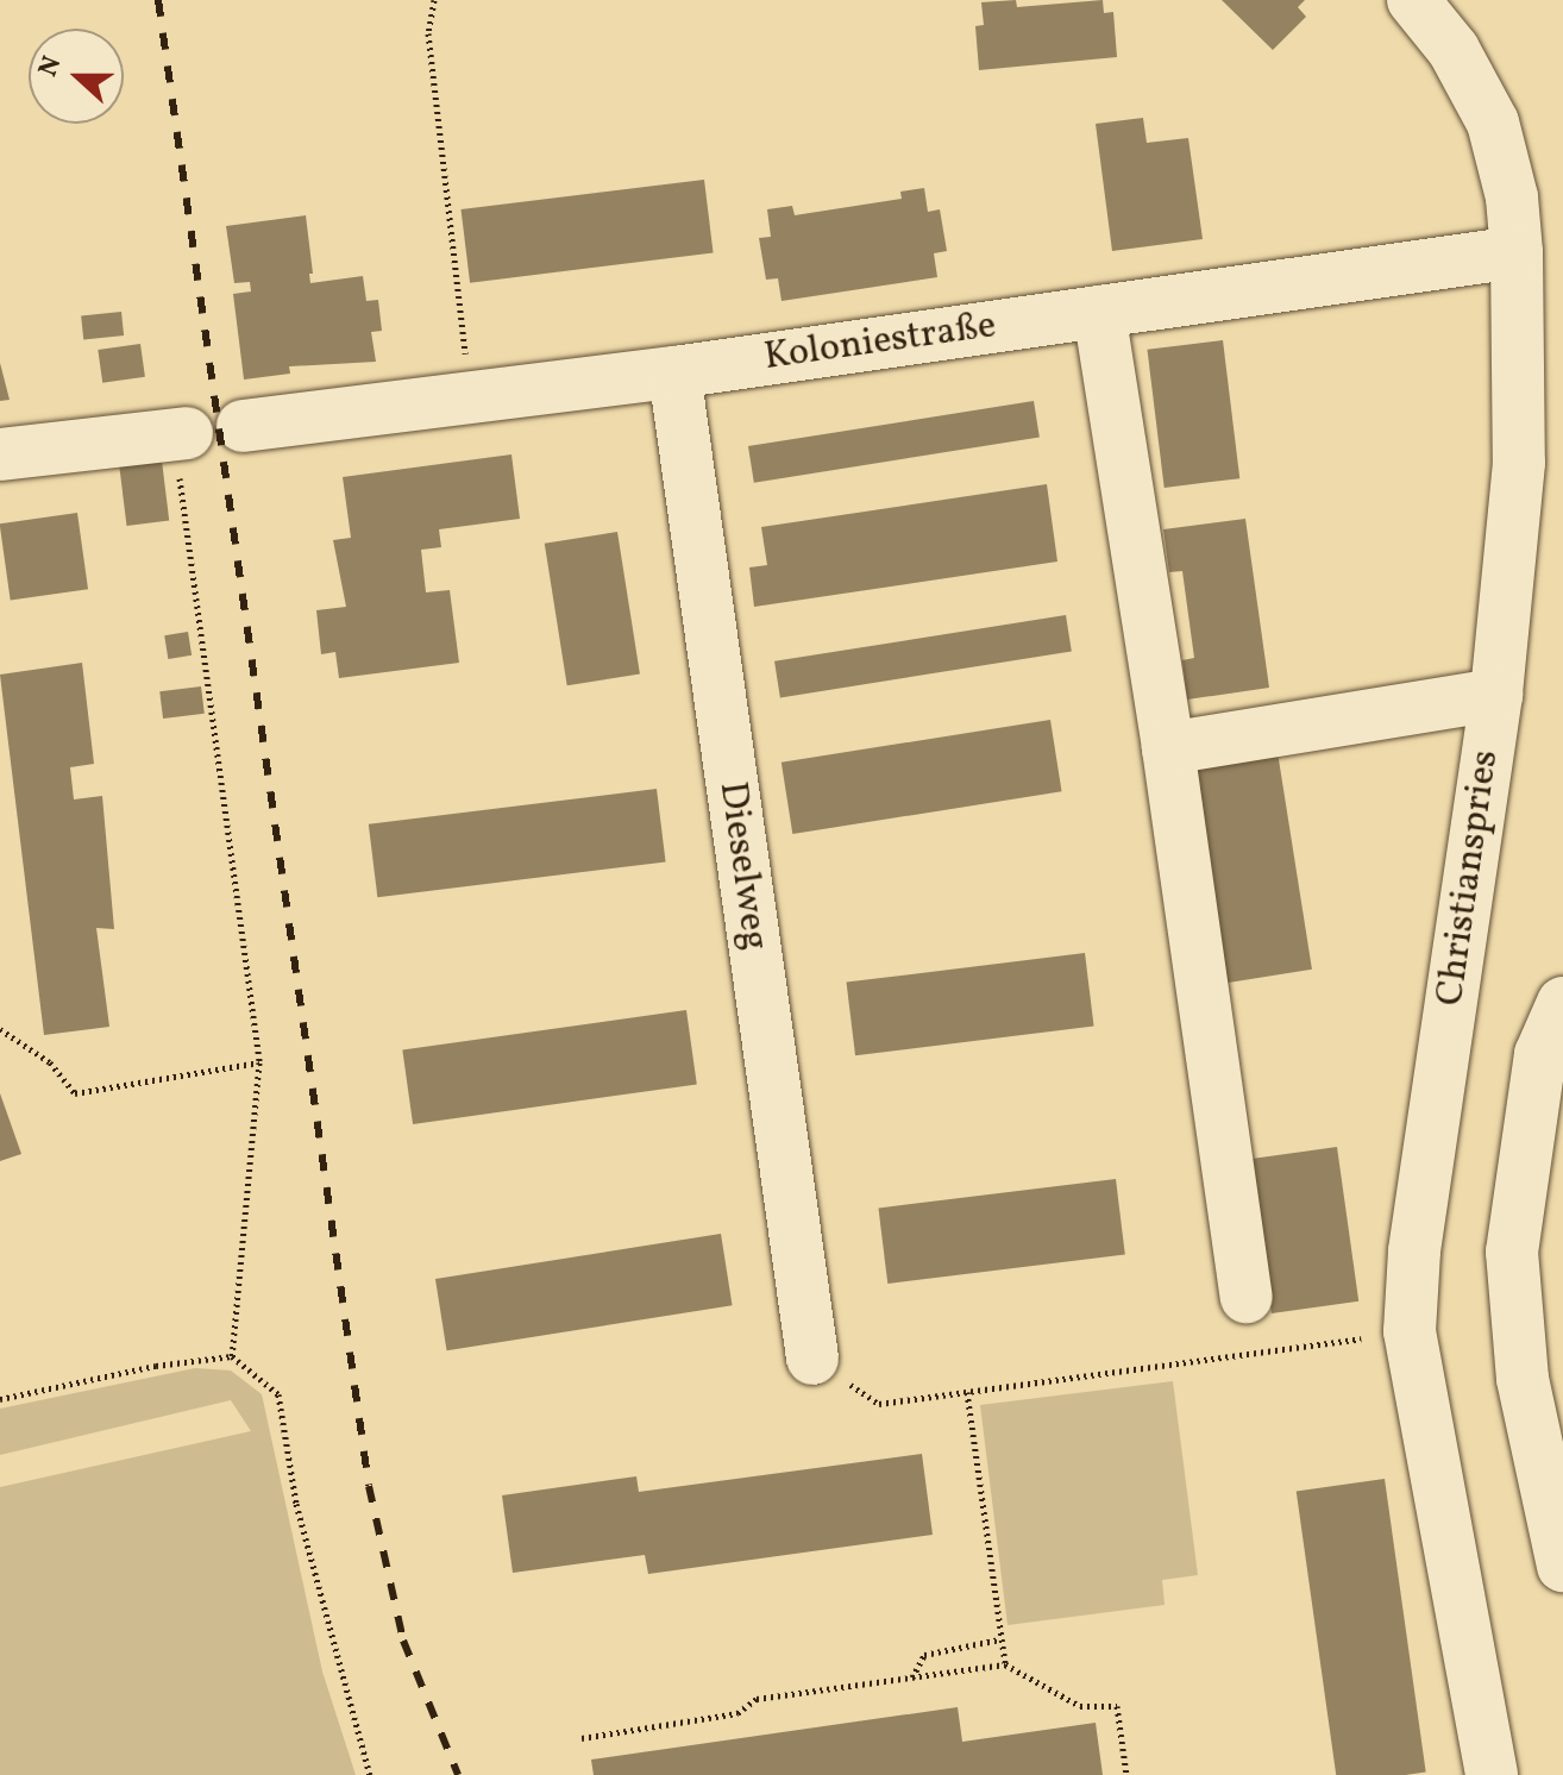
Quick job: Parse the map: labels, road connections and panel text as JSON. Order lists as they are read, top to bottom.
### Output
{
  "streets": {
    "street": ["Koloniestraße", "Dieselweg", "Christianspries"]
  },
  "crossings": [
    ["Koloniestraße", "Dieselweg"],
    ["Koloniestraße", "Christianspries"]
  ],
  "north": "left"
}
